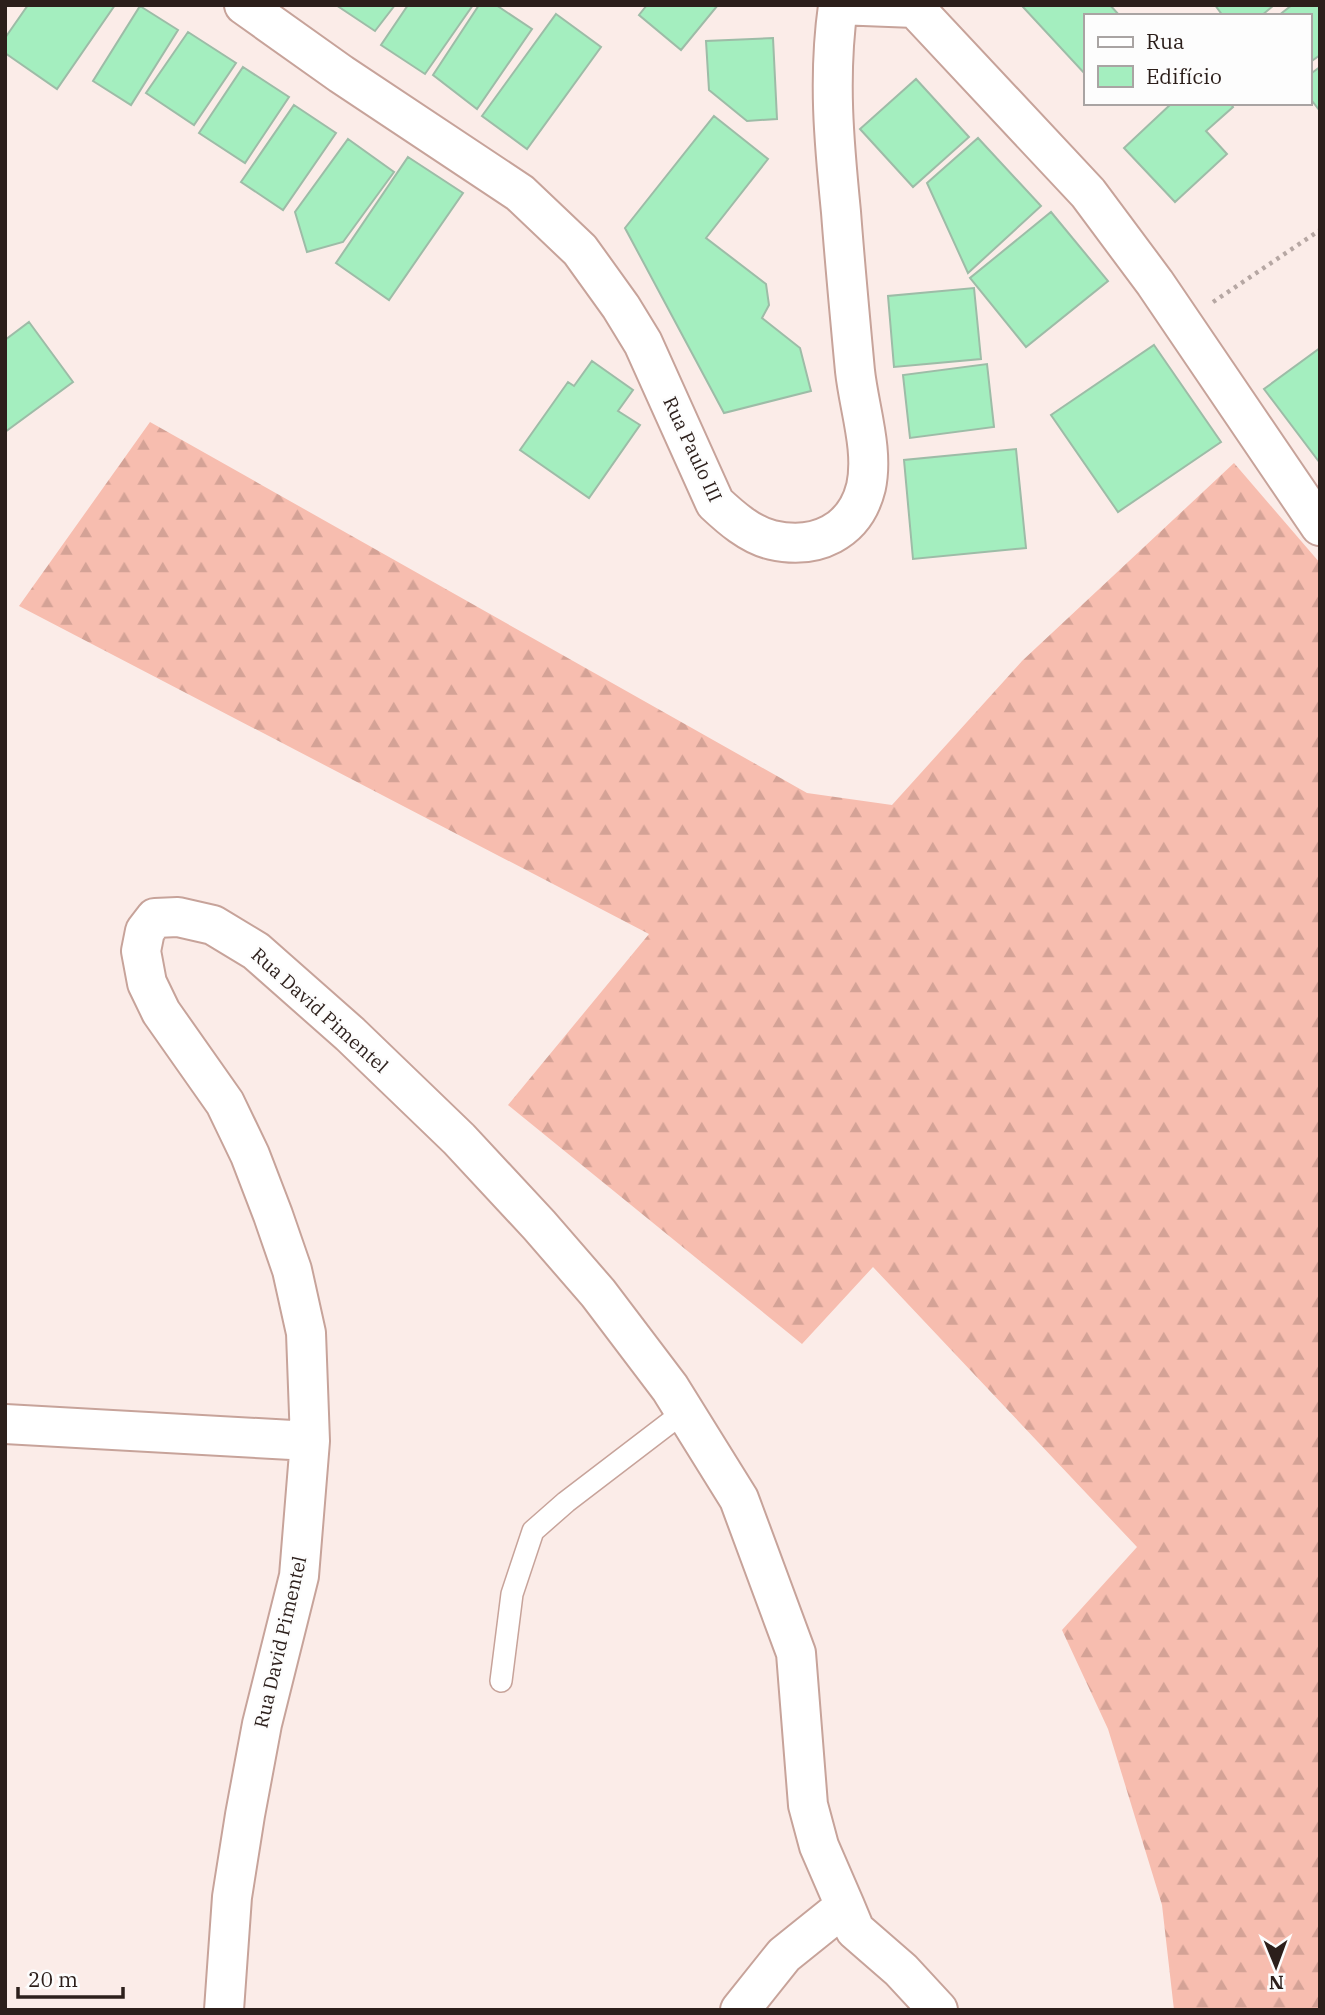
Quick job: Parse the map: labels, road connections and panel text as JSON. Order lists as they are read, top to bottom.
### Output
{
  "streets": {
    "street": ["Rua Paulo III", "Rua David Pimentel"]
  },
  "legend": ["Rua", "Edifício"],
  "scale_bar": "20 m",
  "north": "bottom"
}
